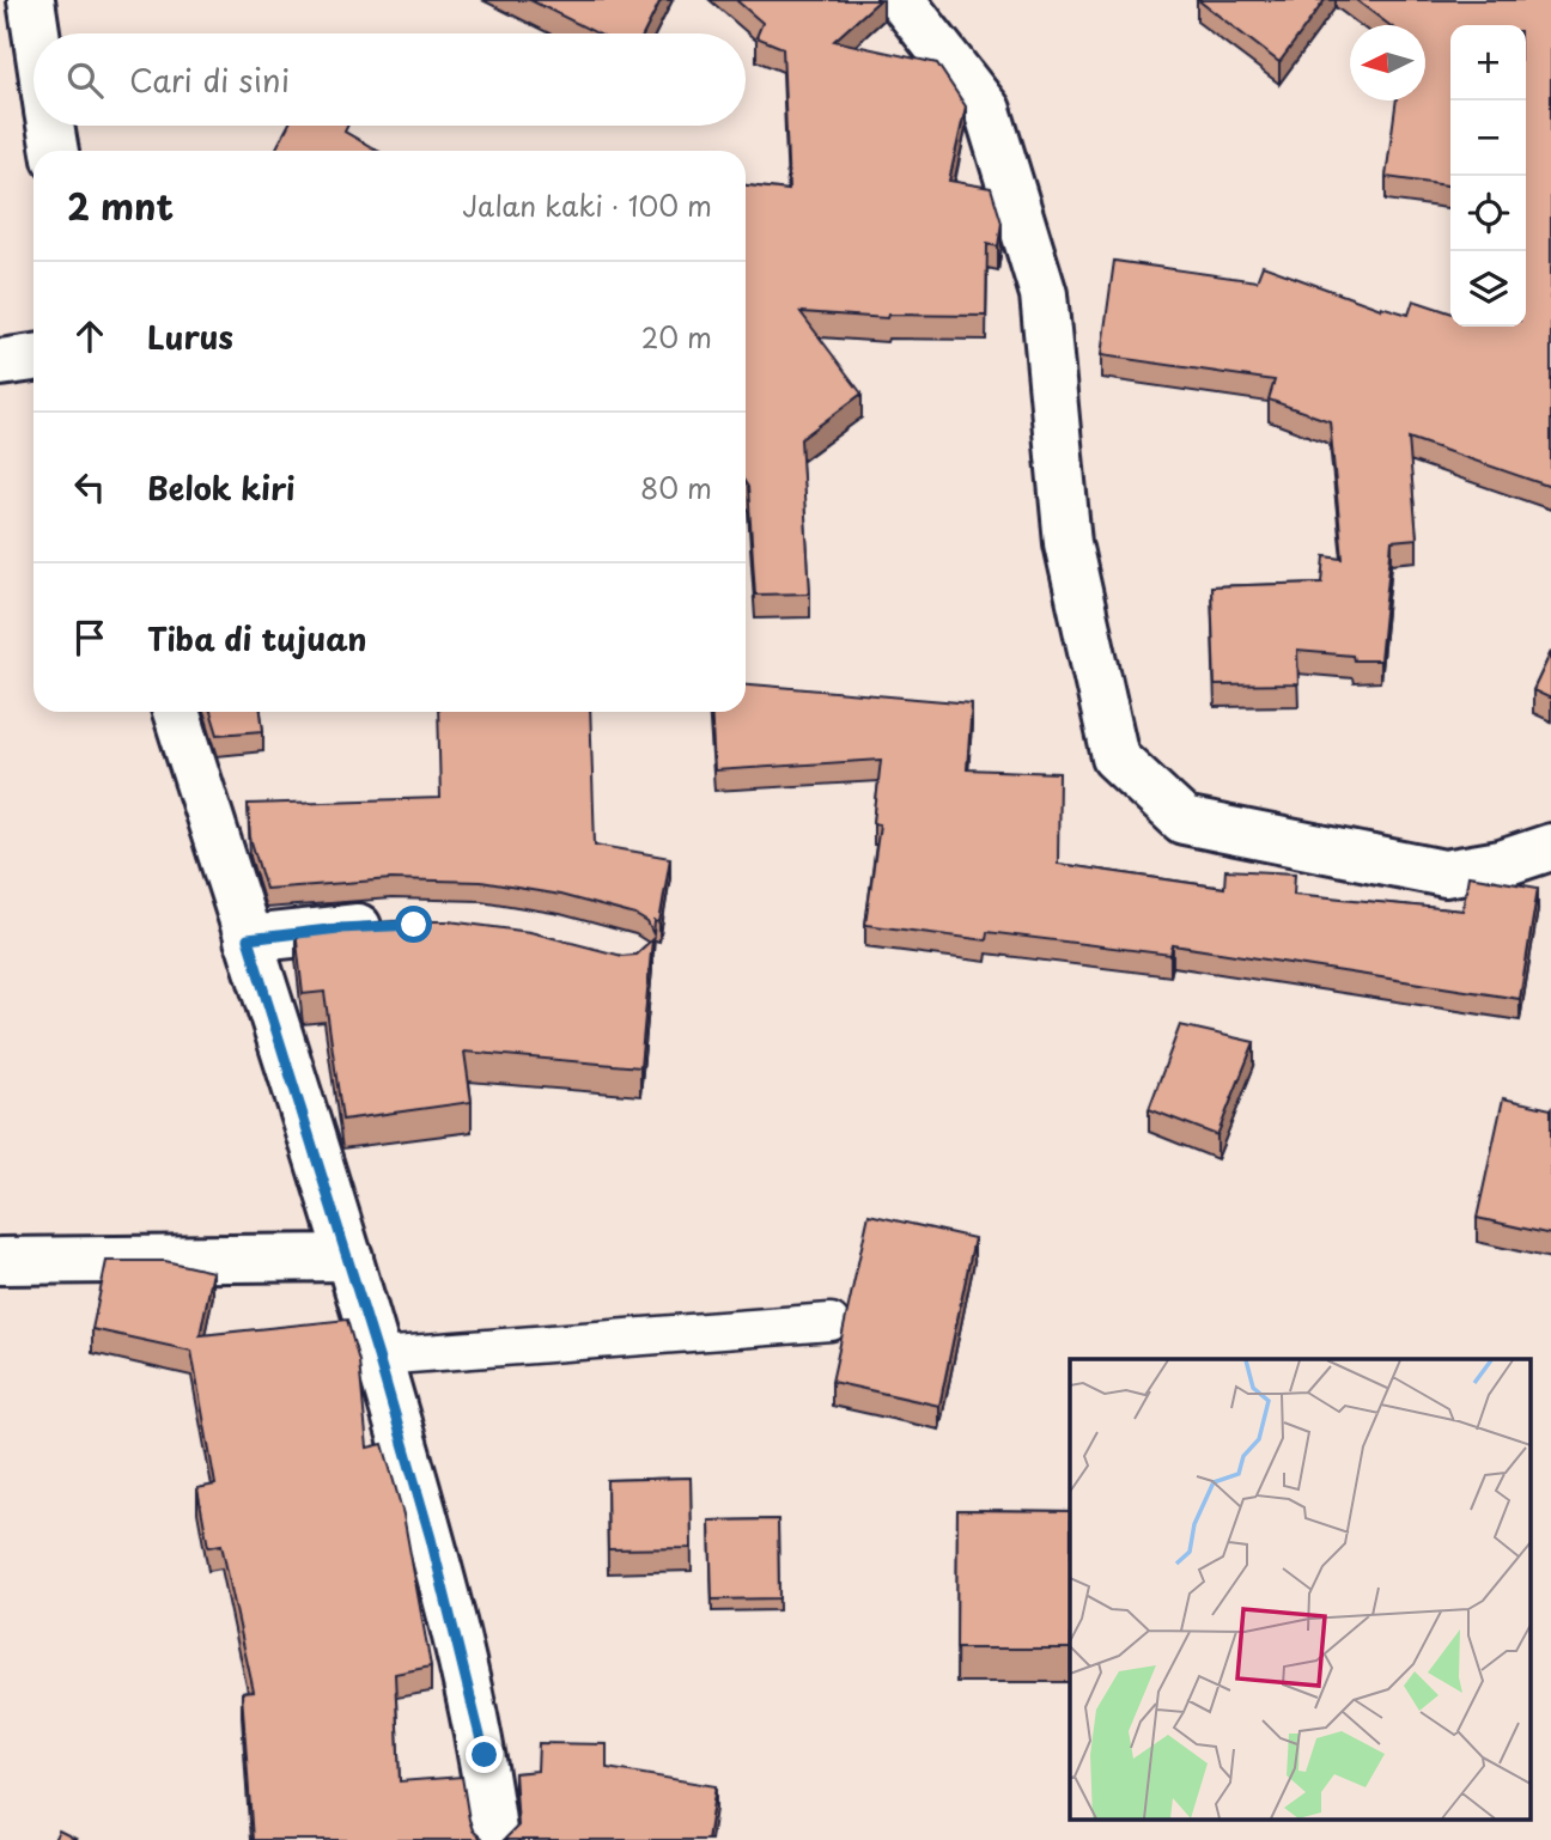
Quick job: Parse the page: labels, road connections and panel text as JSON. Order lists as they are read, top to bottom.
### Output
{
  "north": "left",
  "page": {
    "map_buttons": ["+", "−"],
    "search": "Cari di sini",
    "heading": ["2 mnt", "Jalan kaki · 100 m"],
    "list": [
      ["Lurus", "20 m"],
      ["Belok kiri", "80 m"],
      "Tiba di tujuan"
    ]
  }
}
